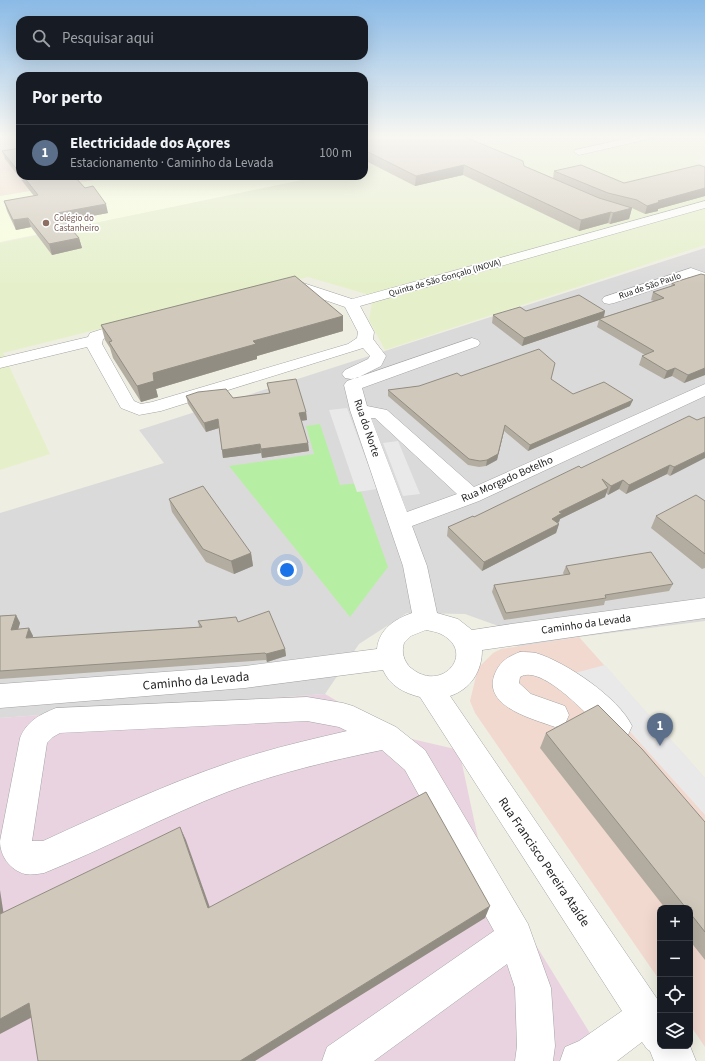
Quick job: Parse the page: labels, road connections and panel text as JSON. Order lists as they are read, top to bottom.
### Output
{
  "streets": {
    "street": [
      "Quinta de São Gonçalo (INOVA)",
      "Rua de São Paulo",
      "Rua do Norte",
      "Rua Morgado Botelho",
      "Caminho da Levada",
      "Rua Francisco Pereira Ataíde"
    ]
  },
  "crossings": [
    ["Rua do Norte", "Rua Morgado Botelho"],
    ["Caminho da Levada", "Rua Francisco Pereira Ataíde"]
  ],
  "places": ["Colégio do Castanheiro"],
  "page": {
    "search": "Pesquisar aqui",
    "heading": "Por perto",
    "list": [
      {
        "mark": "1",
        "name": "Electricidade dos Açores",
        "note": "Estacionamento · Caminho da Levada",
        "value": "100 m"
      }
    ],
    "pins": "1",
    "map_buttons": ["+", "−"]
  }
}
